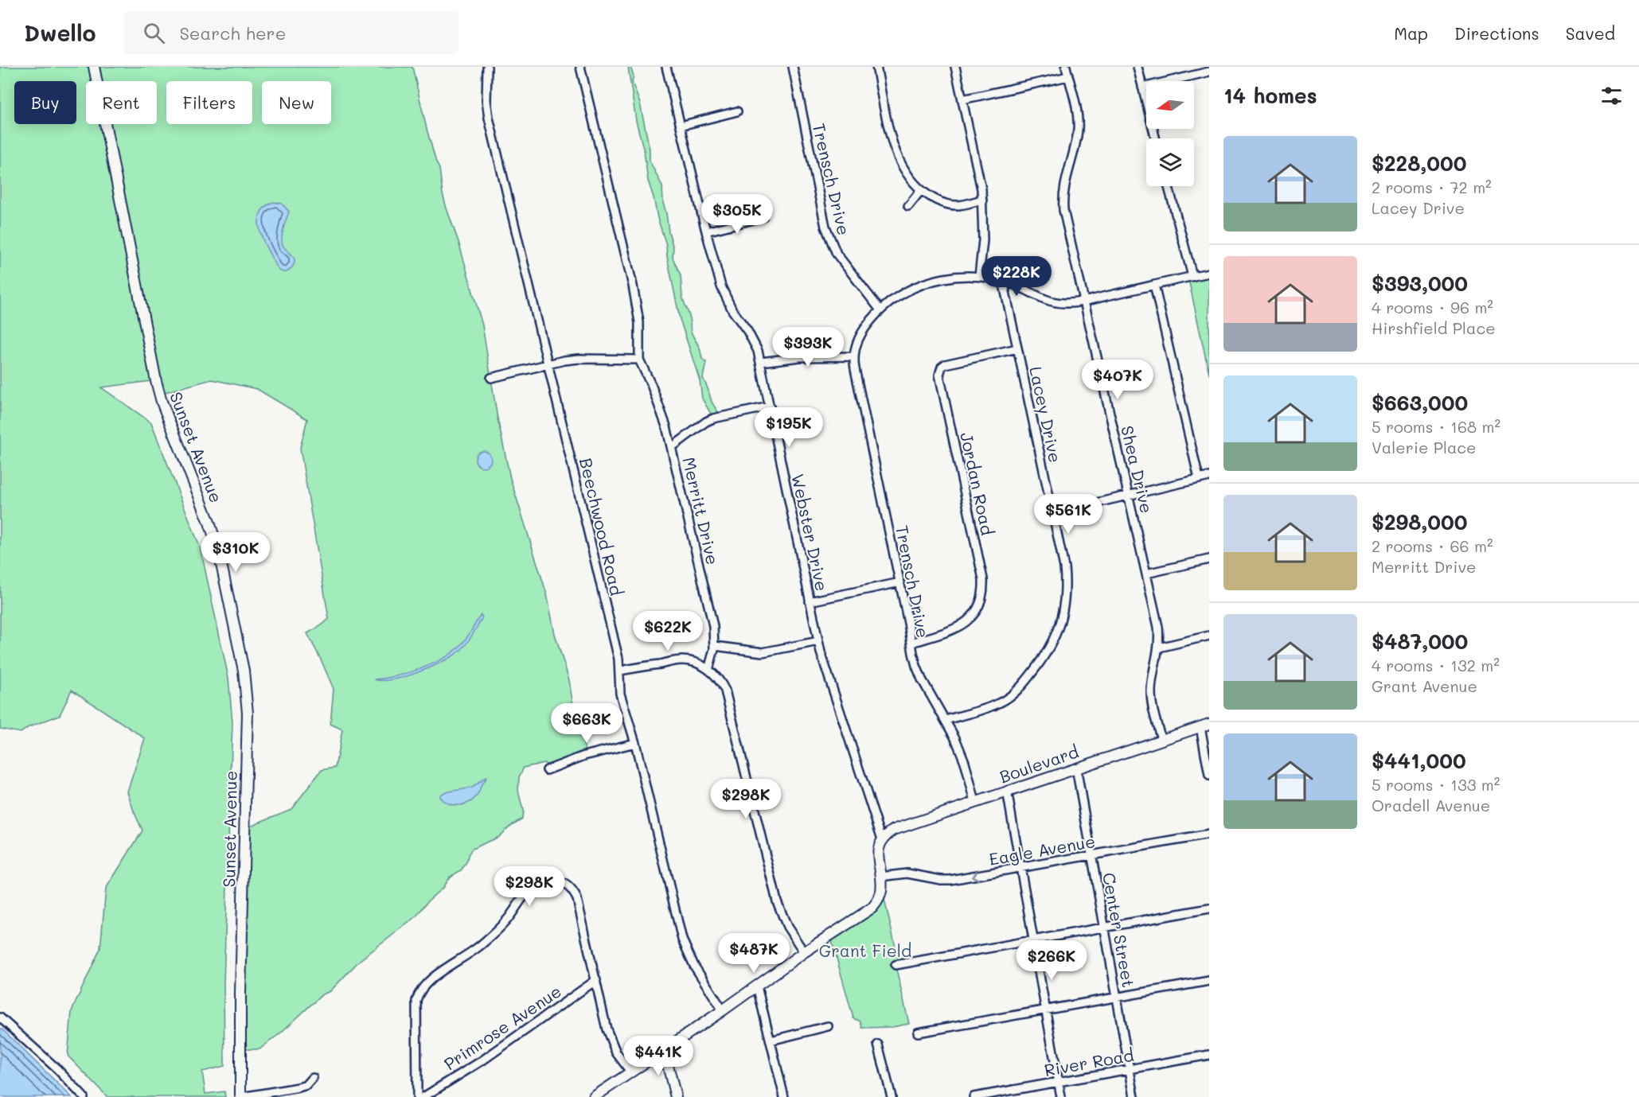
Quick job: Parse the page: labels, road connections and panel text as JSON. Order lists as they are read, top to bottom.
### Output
{
  "streets": {
    "street": [
      "Trensch Drive",
      "Lacey Drive",
      "Sunset Avenue",
      "Shea Drive",
      "Jordan Road",
      "Merritt Drive",
      "Beechwood Road",
      "Webster Drive",
      "Boulevard",
      "Eagle Avenue",
      "Center Street",
      "Primrose Avenue",
      "River Road"
    ]
  },
  "crossings": [
    ["Trensch Drive", "Lacey Drive"],
    ["Trensch Drive", "Jordan Road"],
    ["Trensch Drive", "Boulevard"],
    ["Lacey Drive", "Jordan Road"],
    ["Shea Drive", "Boulevard"],
    ["Webster Drive", "Boulevard"],
    ["Boulevard", "Center Street"],
    ["Eagle Avenue", "Center Street"],
    ["Center Street", "River Road"]
  ],
  "one_way": ["Eagle Avenue"],
  "parks": ["Grant Field"],
  "north": "left",
  "page": {
    "header": "Dwello",
    "search": "Search here",
    "nav": ["Map", "Directions", "Saved"],
    "heading": "14 homes",
    "chip": [
      "Buy",
      "Rent",
      "Filters",
      "New"
    ],
    "list": [
      {
        "name": "$228,000",
        "note": "2 rooms · 72 m² · Lacey Drive"
      },
      {
        "name": "$393,000",
        "note": "4 rooms · 96 m² · Hirshfield Place"
      },
      {
        "name": "$663,000",
        "note": "5 rooms · 168 m² · Valerie Place"
      },
      {
        "name": "$298,000",
        "note": "2 rooms · 66 m² · Merritt Drive"
      },
      {
        "name": "$487,000",
        "note": "4 rooms · 132 m² · Grant Avenue"
      },
      {
        "name": "$441,000",
        "note": "5 rooms · 133 m² · Oradell Avenue"
      }
    ],
    "price": [
      "$305K",
      "$228K",
      "$393K",
      "$407K",
      "$195K",
      "$561K",
      "$310K",
      "$622K",
      "$663K",
      "$298K",
      "$298K",
      "$487K",
      "$266K",
      "$441K"
    ]
  }
}
